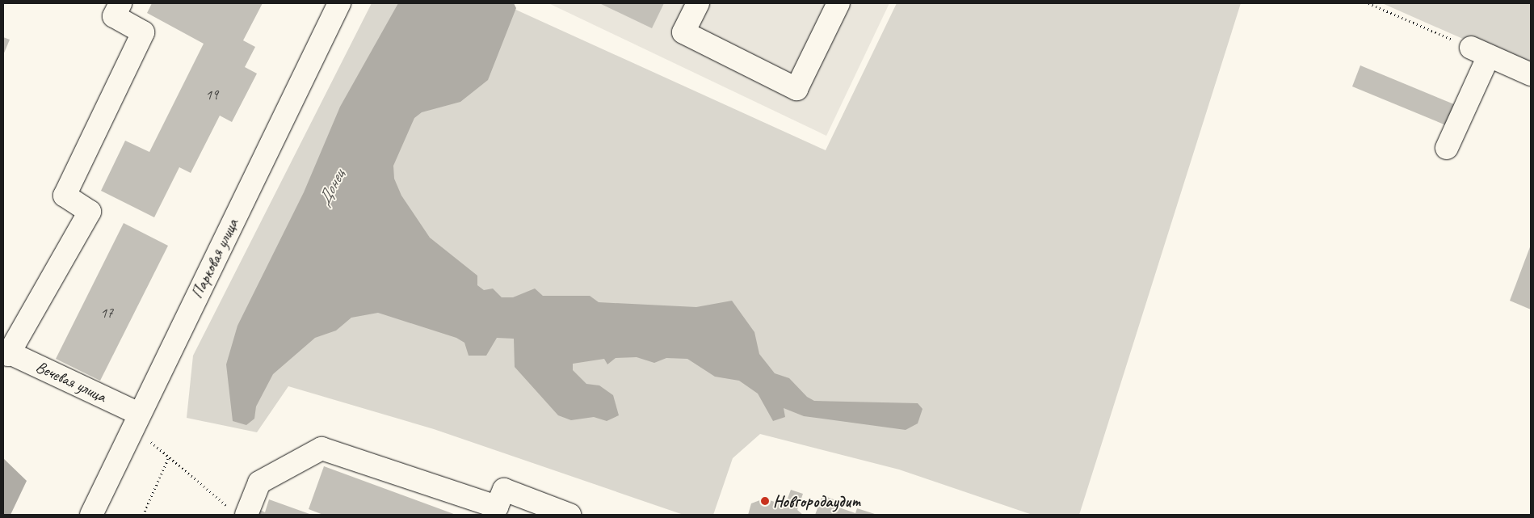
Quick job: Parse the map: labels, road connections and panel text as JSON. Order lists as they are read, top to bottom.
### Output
{
  "streets": {
    "street": ["Парковая улица", "Вечевая улица"]
  },
  "crossings": [
    ["Парковая улица", "Вечевая улица"]
  ],
  "water": ["Донец"],
  "places": ["Новгородаудит"],
  "house_numbers": ["19", "17"]
}
